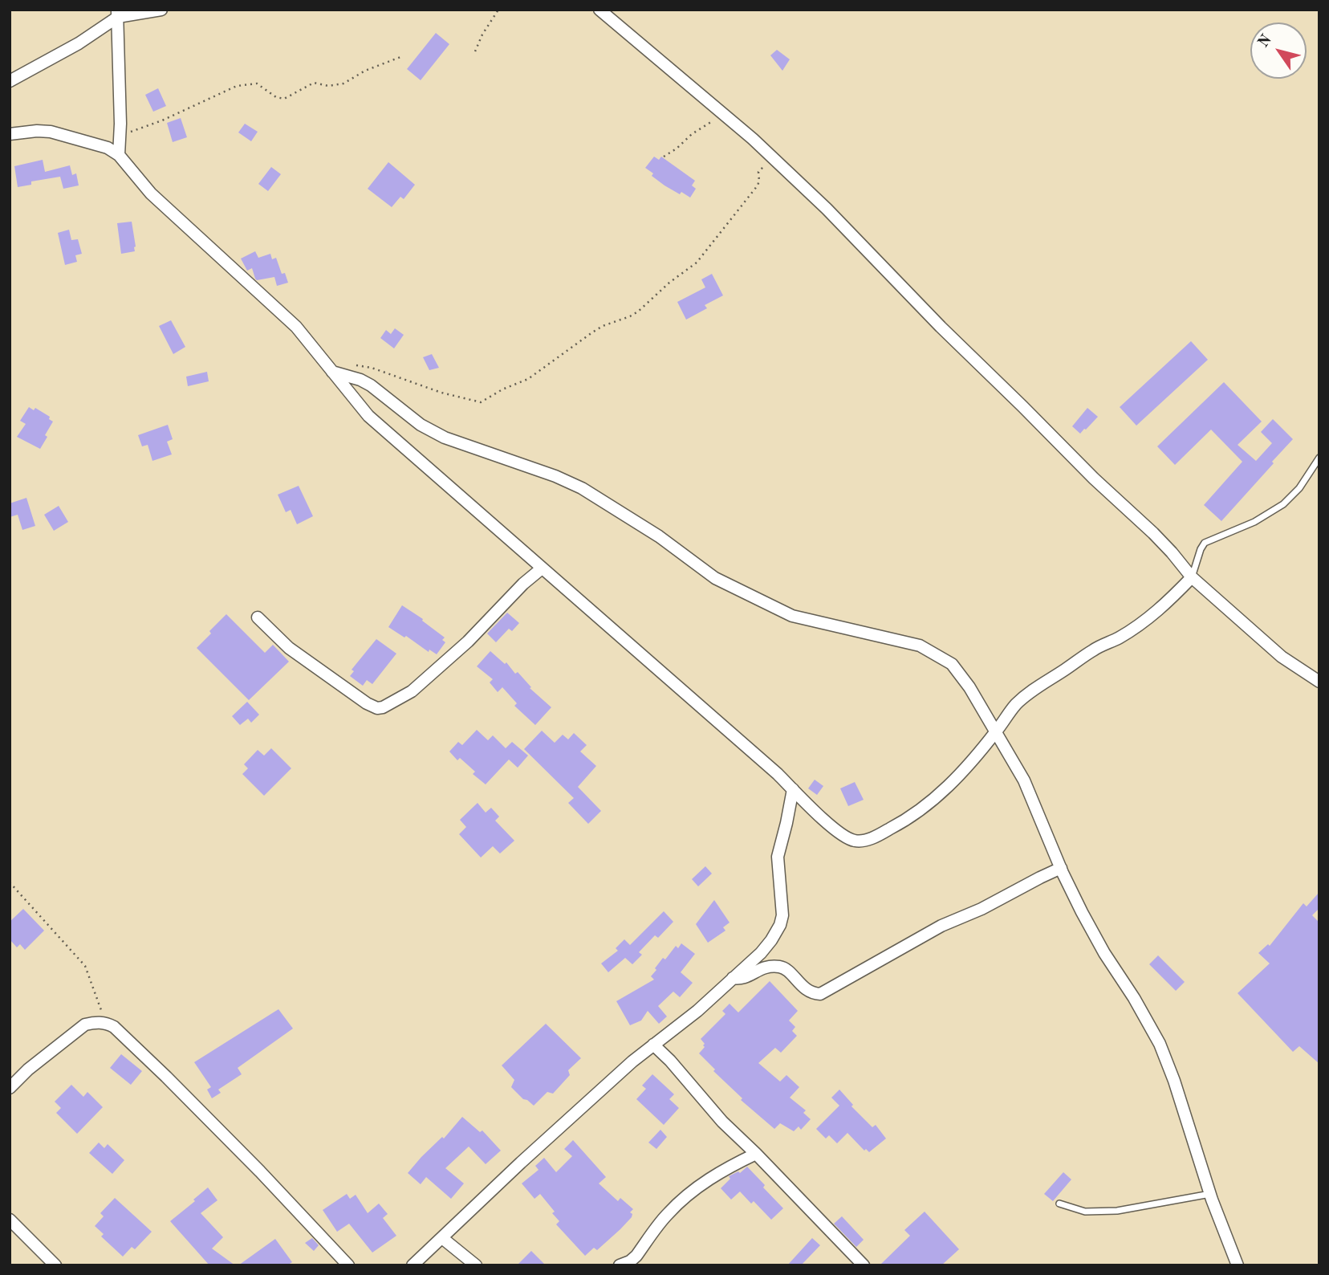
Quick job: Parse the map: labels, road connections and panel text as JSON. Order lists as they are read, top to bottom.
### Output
{
  "north": "top left"
}
